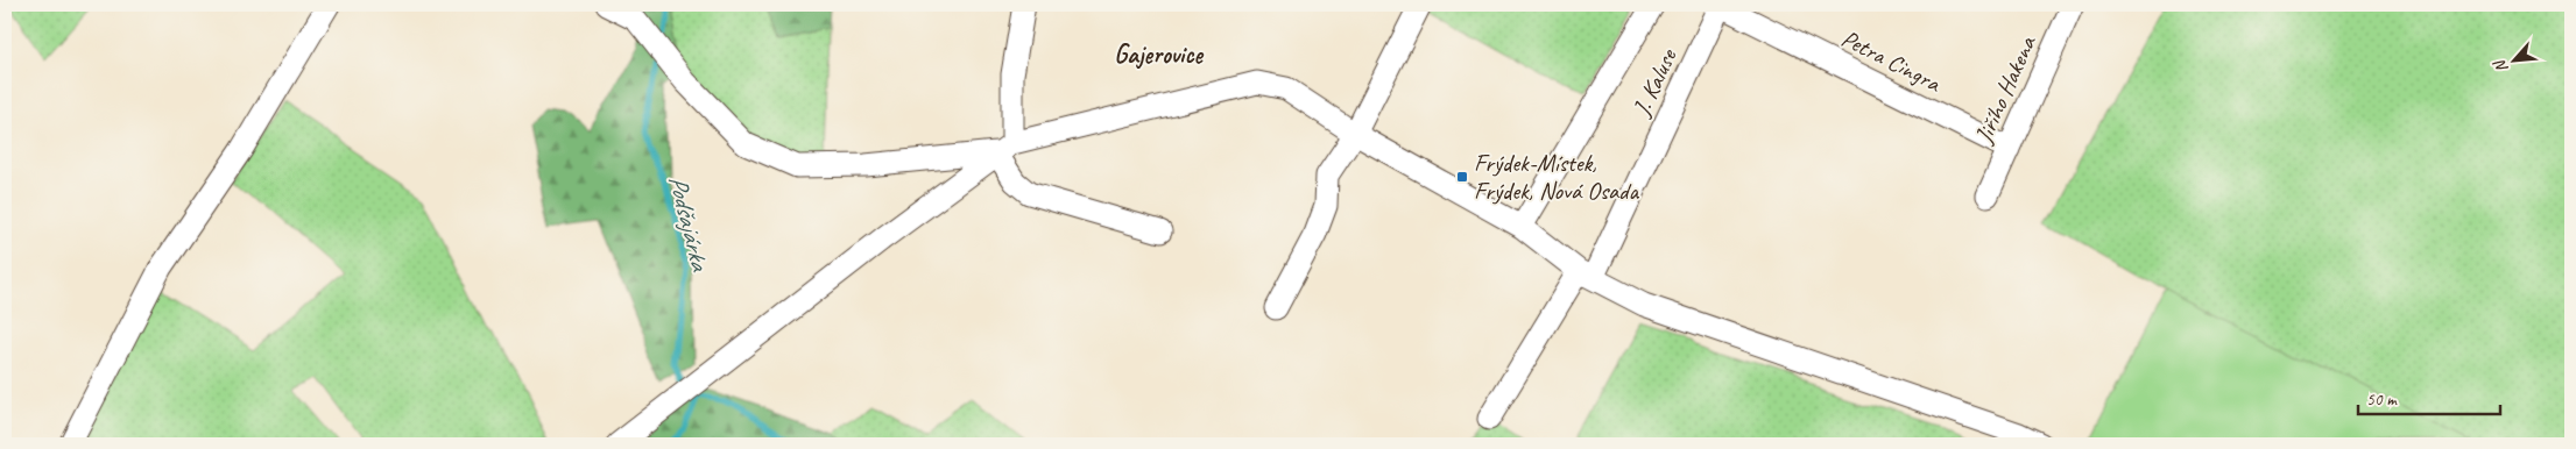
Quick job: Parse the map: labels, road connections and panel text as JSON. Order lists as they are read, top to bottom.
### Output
{
  "streets": {
    "street": ["Petra Cingra", "J. Kaluse", "Jiřího Hakena"]
  },
  "crossings": [
    ["Petra Cingra", "J. Kaluse"],
    ["Petra Cingra", "Jiřího Hakena"]
  ],
  "districts": ["Gajerovice"],
  "water": ["Podšajárka"],
  "places": {
    "transit": ["Frýdek-Místek, Frýdek, Nová Osada"]
  },
  "scale_bar": "50 m",
  "north": "bottom left"
}
